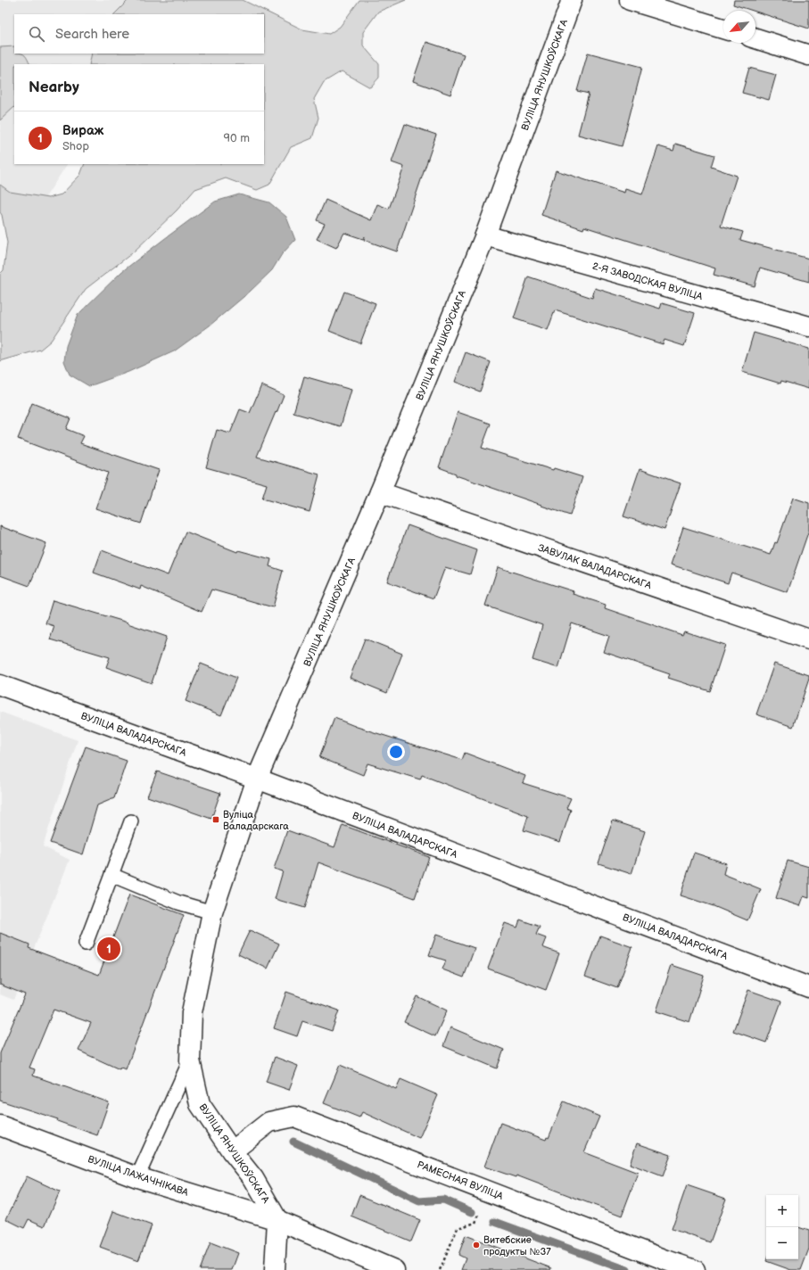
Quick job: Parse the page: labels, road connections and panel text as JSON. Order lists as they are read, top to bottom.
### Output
{
  "streets": {
    "street": [
      "ВУЛІЦА ЯНУШКОЎСКАГА",
      "2-Я ЗАВОДСКАЯ ВУЛІЦА",
      "ЗАВУЛАК ВАЛАДАРСКАГА",
      "ВУЛІЦА ВАЛАДАРСКАГА",
      "ВУЛІЦА ЛАЖАЧНІКАВА",
      "РАМЕСНАЯ ВУЛІЦА"
    ]
  },
  "crossings": [
    ["ВУЛІЦА ЯНУШКОЎСКАГА", "2-Я ЗАВОДСКАЯ ВУЛІЦА"],
    ["ВУЛІЦА ЯНУШКОЎСКАГА", "ЗАВУЛАК ВАЛАДАРСКАГА"],
    ["ВУЛІЦА ЯНУШКОЎСКАГА", "ВУЛІЦА ВАЛАДАРСКАГА"],
    ["ВУЛІЦА ЯНУШКОЎСКАГА", "ВУЛІЦА ЛАЖАЧНІКАВА"],
    ["ВУЛІЦА ЯНУШКОЎСКАГА", "РАМЕСНАЯ ВУЛІЦА"]
  ],
  "places": {
    "transit": ["Вуліца Валадарскага"],
    "other": ["Витебские продукты №37"]
  },
  "north": "bottom left",
  "page": {
    "search": "Search here",
    "heading": "Nearby",
    "list": [
      {
        "mark": "1",
        "name": "Вираж",
        "note": "Shop",
        "value": "90 m"
      }
    ],
    "pins": "1",
    "map_buttons": ["+", "−"]
  }
}
